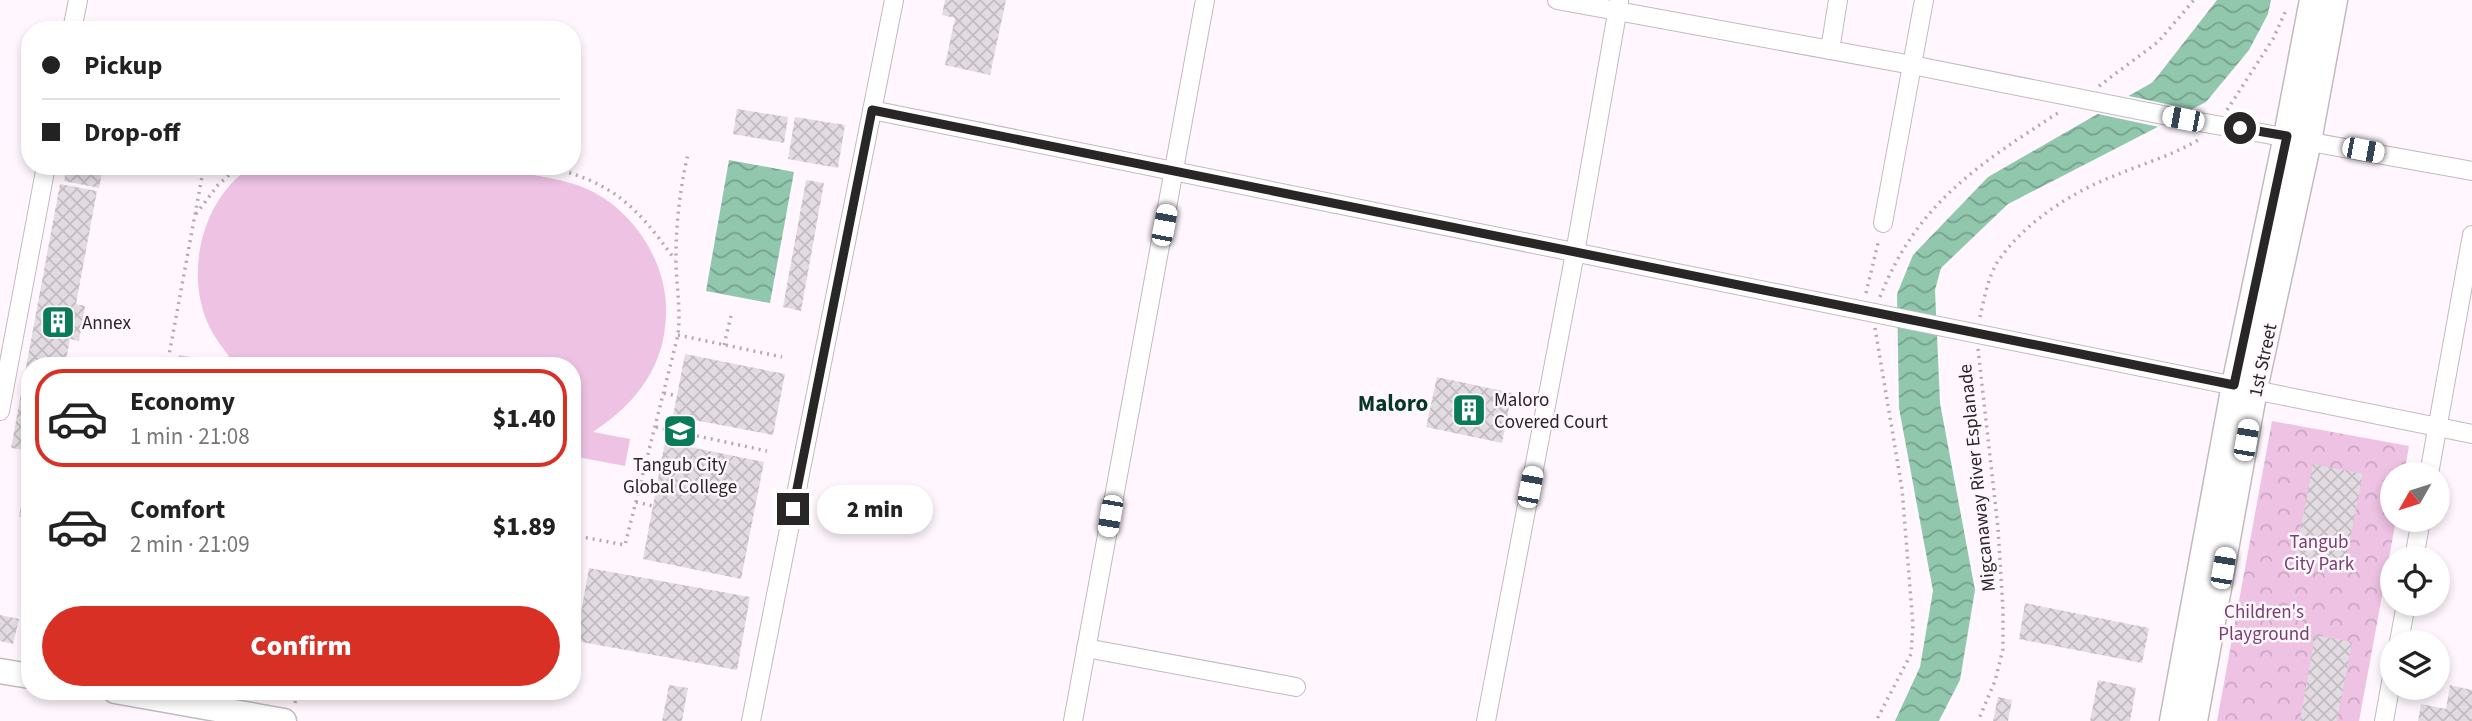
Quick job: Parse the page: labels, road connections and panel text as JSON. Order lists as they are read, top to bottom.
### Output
{
  "streets": {
    "main road": ["1st Street"],
    "path": ["Migcanaway River Esplanade"]
  },
  "districts": ["Maloro"],
  "parks": ["Tangub City Park", "Children's Playground"],
  "places": {
    "building": ["Annex", "Maloro Covered Court"],
    "school or university": ["Tangub City Global College"]
  },
  "north": "bottom left",
  "page": {
    "banner": ["Pickup", "Drop-off"],
    "list": [
      {
        "name": "Economy",
        "note": "1 min · 21:08",
        "value": "$1.40"
      },
      {
        "name": "Comfort",
        "note": "2 min · 21:09",
        "value": "$1.89"
      }
    ],
    "bubble": "2 min",
    "buttons": "Confirm"
  }
}
